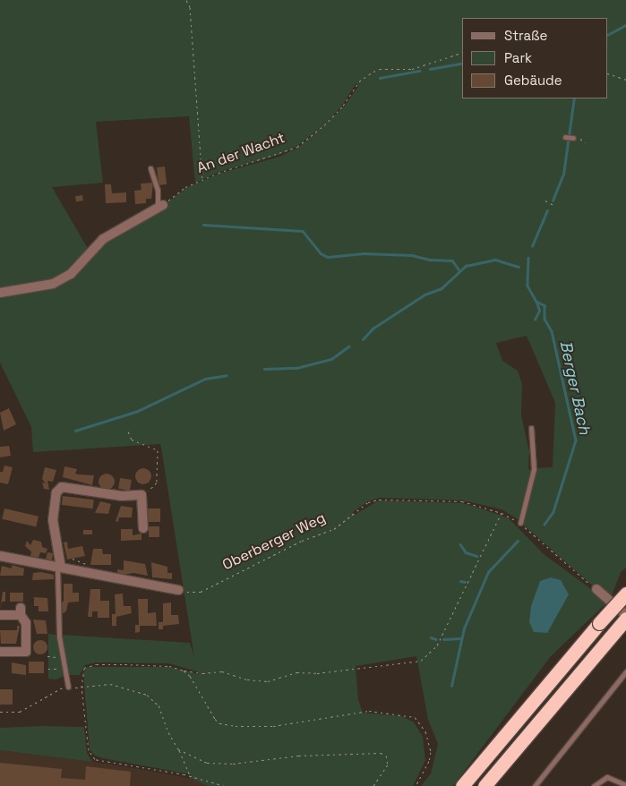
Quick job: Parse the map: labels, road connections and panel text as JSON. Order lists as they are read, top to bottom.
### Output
{
  "streets": {
    "path": ["An der Wacht", "Oberberger Weg"]
  },
  "water": ["Berger Bach"],
  "legend": ["Straße", "Park", "Gebäude"]
}
